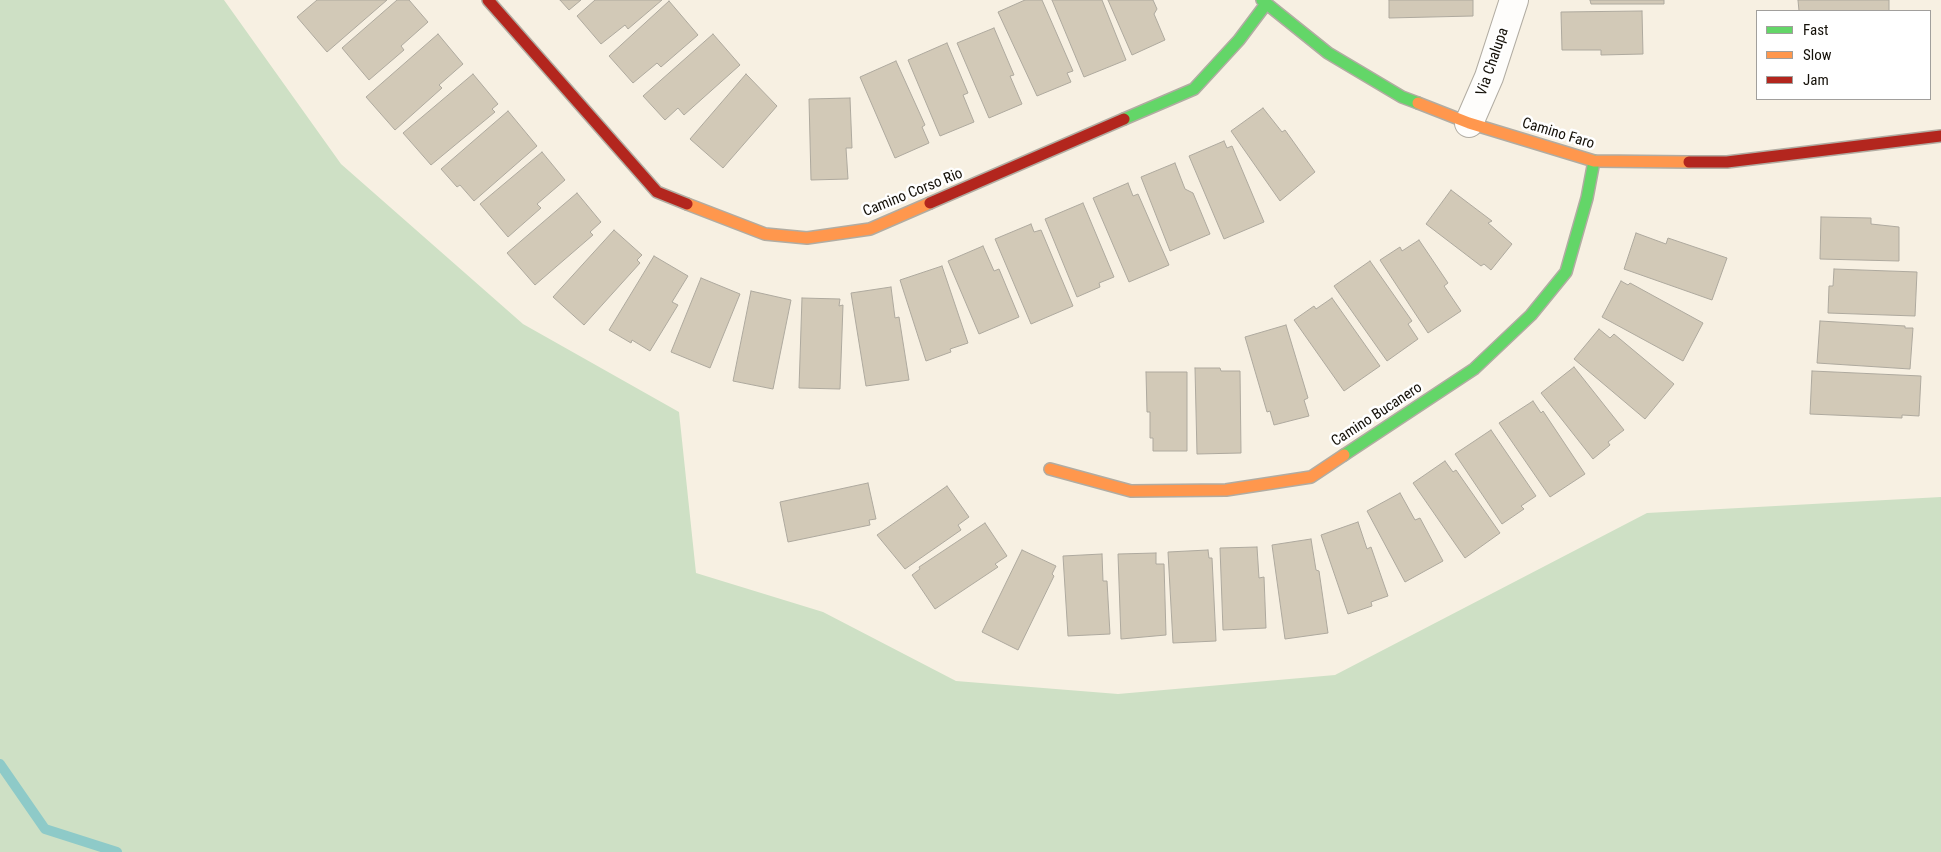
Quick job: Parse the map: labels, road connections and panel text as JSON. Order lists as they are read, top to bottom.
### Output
{
  "streets": {
    "street": [
      "Via Chalupa",
      "Camino Faro",
      "Camino Corso Rio",
      "Camino Bucanero"
    ]
  },
  "crossings": [
    ["Via Chalupa", "Camino Faro"],
    ["Camino Faro", "Camino Corso Rio"],
    ["Camino Faro", "Camino Bucanero"]
  ],
  "legend": ["Fast", "Slow", "Jam"]
}
